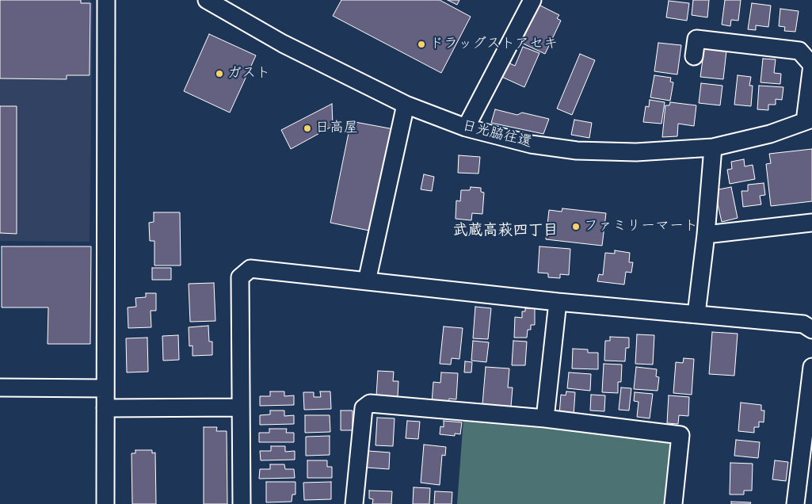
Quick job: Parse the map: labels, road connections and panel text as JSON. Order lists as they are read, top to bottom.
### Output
{
  "streets": {
    "street": ["日光脇往還"]
  },
  "districts": ["武蔵高萩四丁目"],
  "places": [
    "ドラッグストアセキ",
    "ガスト",
    "日高屋",
    "ファミリーマート"
  ]
}
